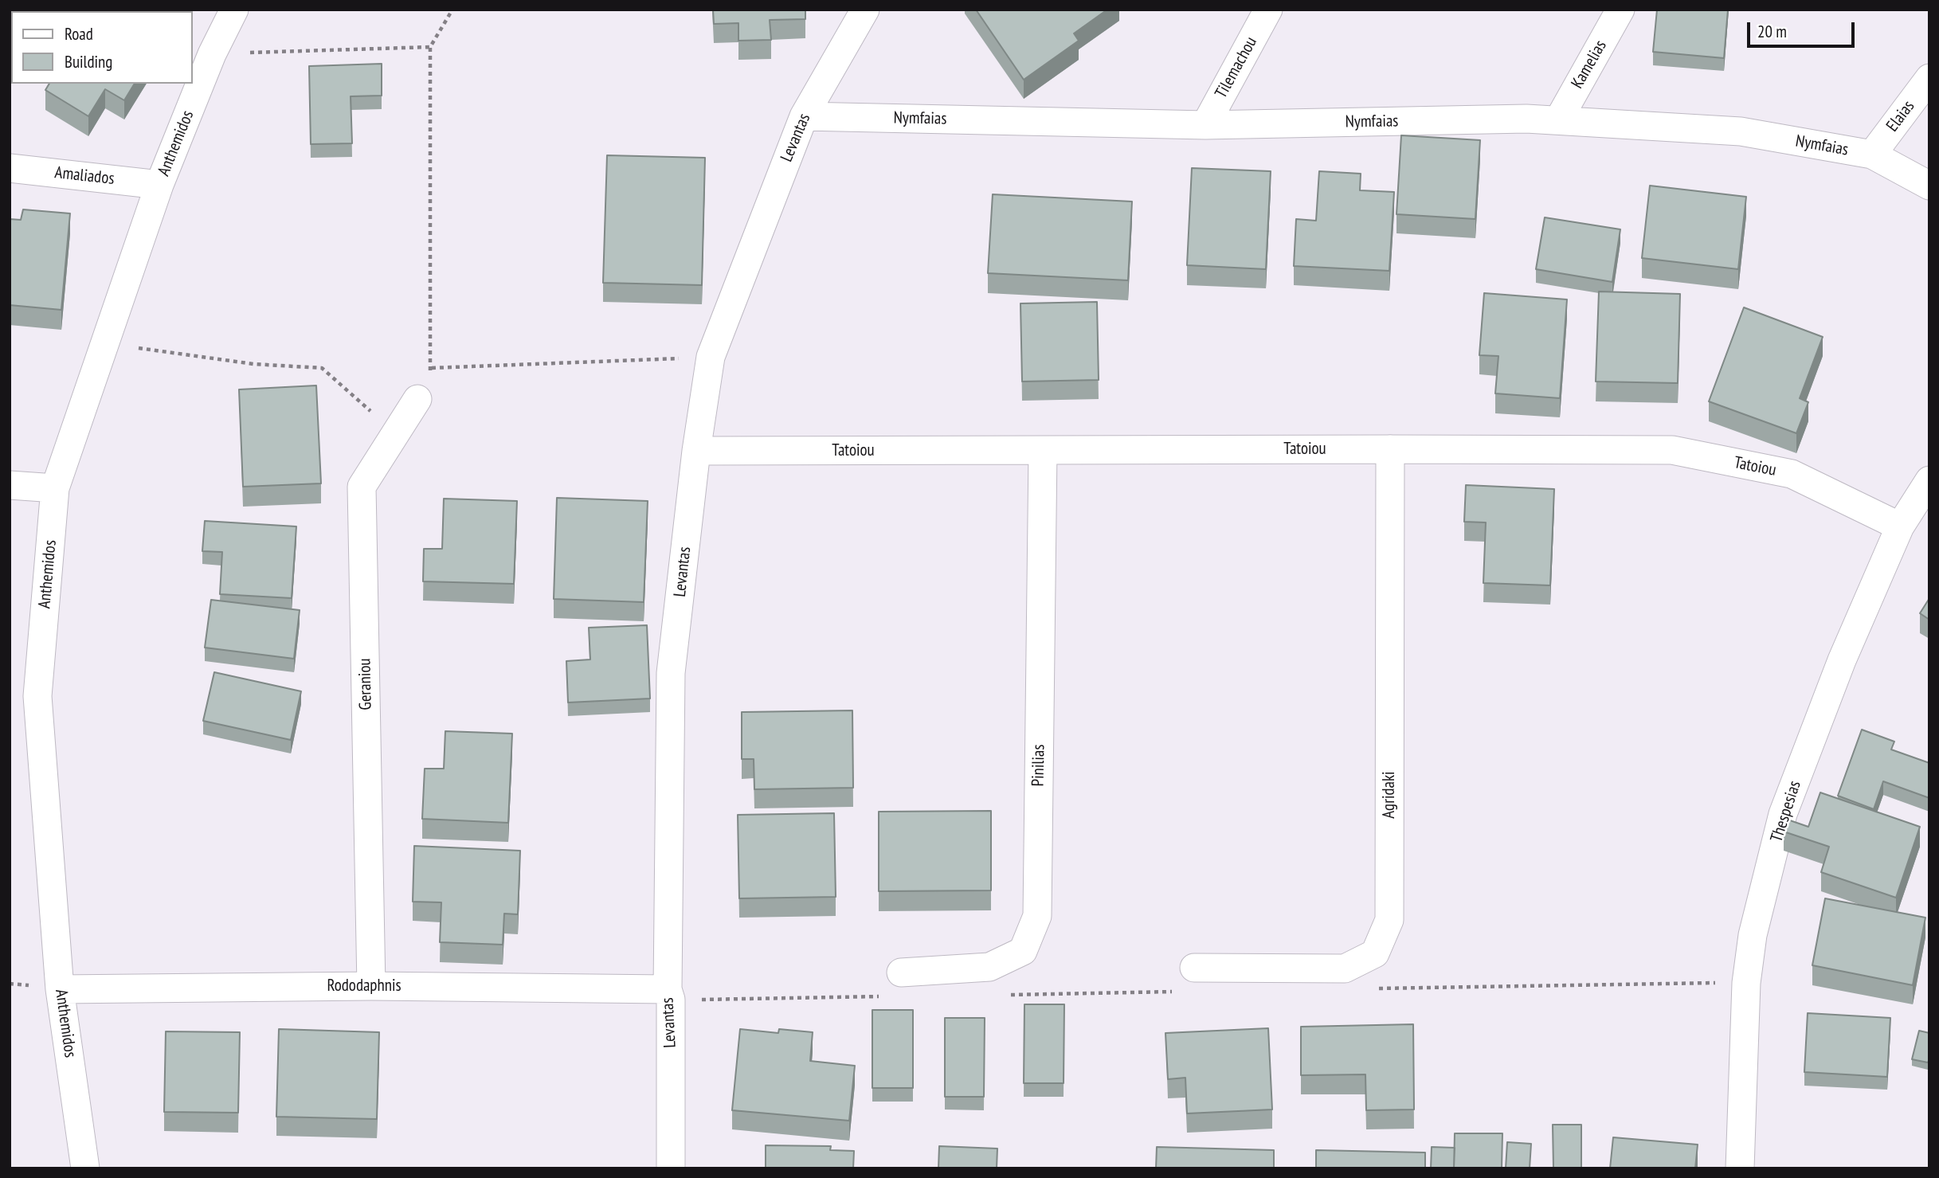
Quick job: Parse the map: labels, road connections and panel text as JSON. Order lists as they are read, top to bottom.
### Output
{
  "streets": {
    "street": [
      "Kamelias",
      "Tilemachou",
      "Elaias",
      "Nymfaias",
      "Levantas",
      "Anthemidos",
      "Amaliados",
      "Tatoiou",
      "Geraniou",
      "Pinilias",
      "Agridaki",
      "Thespesias",
      "Rododaphnis"
    ]
  },
  "crossings": [
    ["Kamelias", "Nymfaias"],
    ["Tilemachou", "Nymfaias"],
    ["Elaias", "Nymfaias"],
    ["Nymfaias", "Levantas"],
    ["Levantas", "Tatoiou"],
    ["Levantas", "Rododaphnis"],
    ["Anthemidos", "Amaliados"],
    ["Anthemidos", "Rododaphnis"],
    ["Tatoiou", "Pinilias"],
    ["Tatoiou", "Agridaki"],
    ["Tatoiou", "Thespesias"],
    ["Geraniou", "Rododaphnis"]
  ],
  "legend": ["Road", "Building"],
  "scale_bar": "20 m"
}
